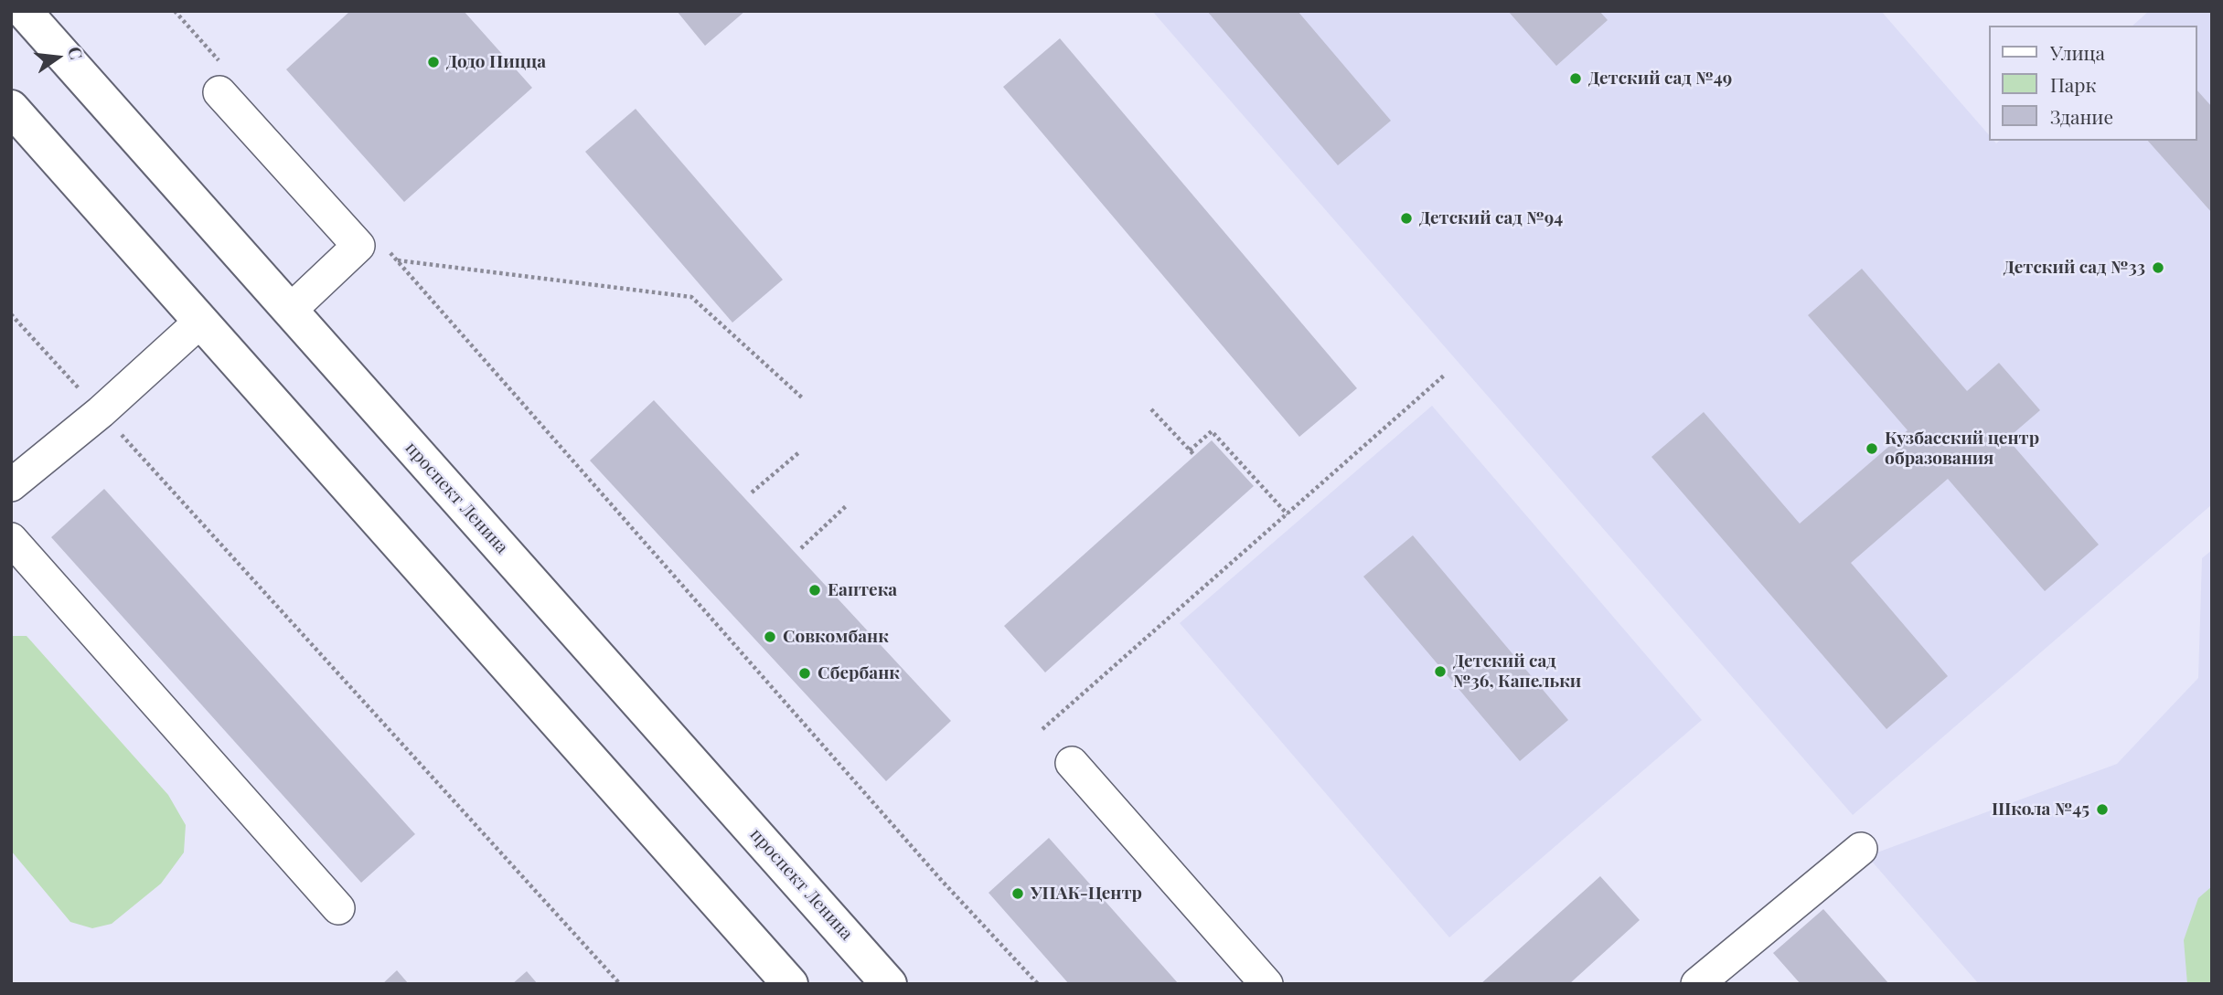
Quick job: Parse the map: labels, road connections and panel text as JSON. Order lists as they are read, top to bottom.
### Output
{
  "streets": {
    "main road": ["проспект Ленина"]
  },
  "places": [
    "Додо Пицца",
    "Детский сад №49",
    "Детский сад №94",
    "Детский сад №33",
    "Кузбасский центр образования",
    "Еаптека",
    "Совкомбанк",
    "Детский сад №36, Капельки",
    "Сбербанк",
    "Школа №45",
    "УПАК-Центр"
  ],
  "legend": ["Улица", "Парк", "Здание"],
  "north": "right"
}
